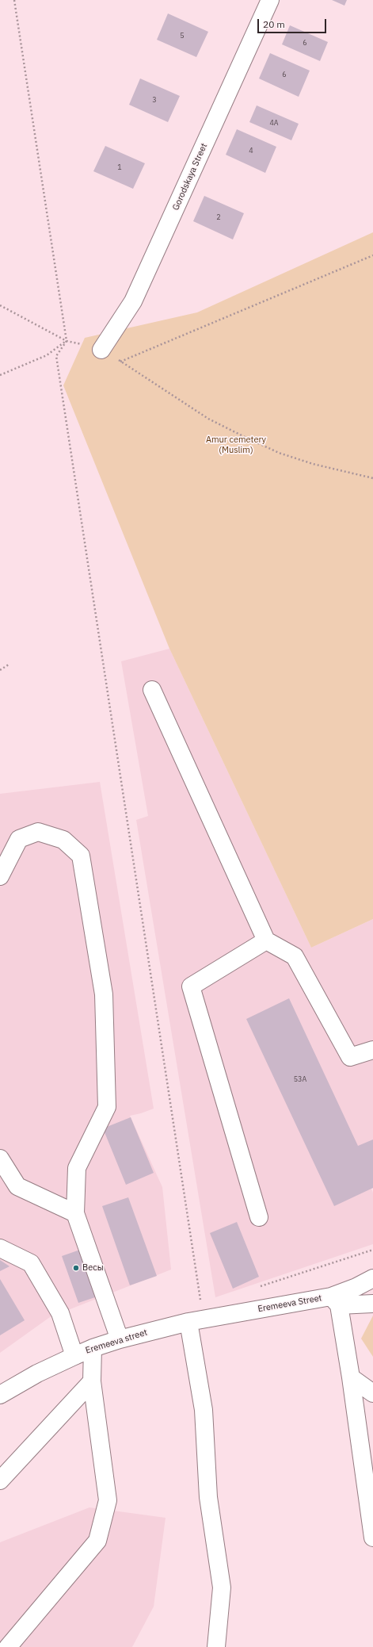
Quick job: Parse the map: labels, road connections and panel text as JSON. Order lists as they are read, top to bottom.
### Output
{
  "streets": {
    "street": ["Gorodskaya Street", "Eremeeva Street", "Eremeeva street"]
  },
  "crossings": [
    ["Eremeeva Street", "Eremeeva street"]
  ],
  "parks": ["Amur cemetery (Muslim)"],
  "places": ["Весы"],
  "house_numbers": [
    "5",
    "6",
    "6",
    "3",
    "4А",
    "4",
    "1",
    "2",
    "53А"
  ],
  "scale_bar": "20 m"
}
